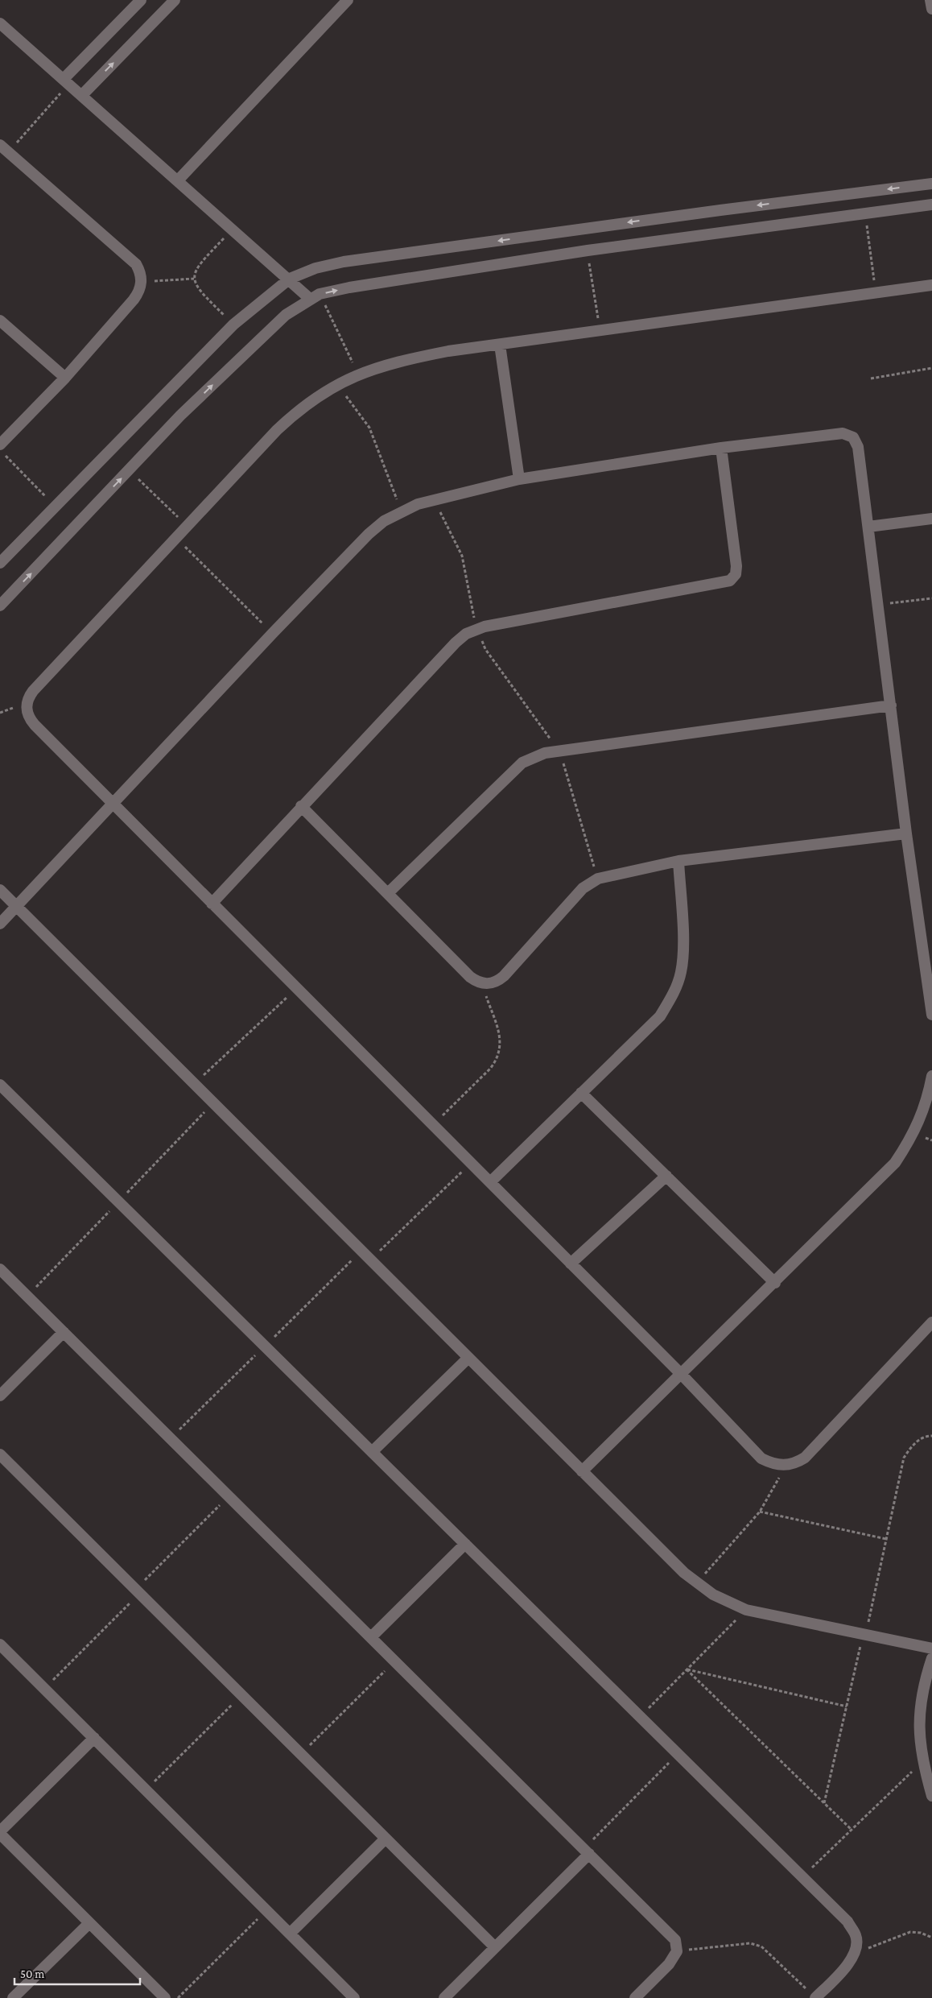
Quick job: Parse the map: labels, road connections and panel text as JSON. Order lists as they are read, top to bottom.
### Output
{
  "scale_bar": "50 m"
}
